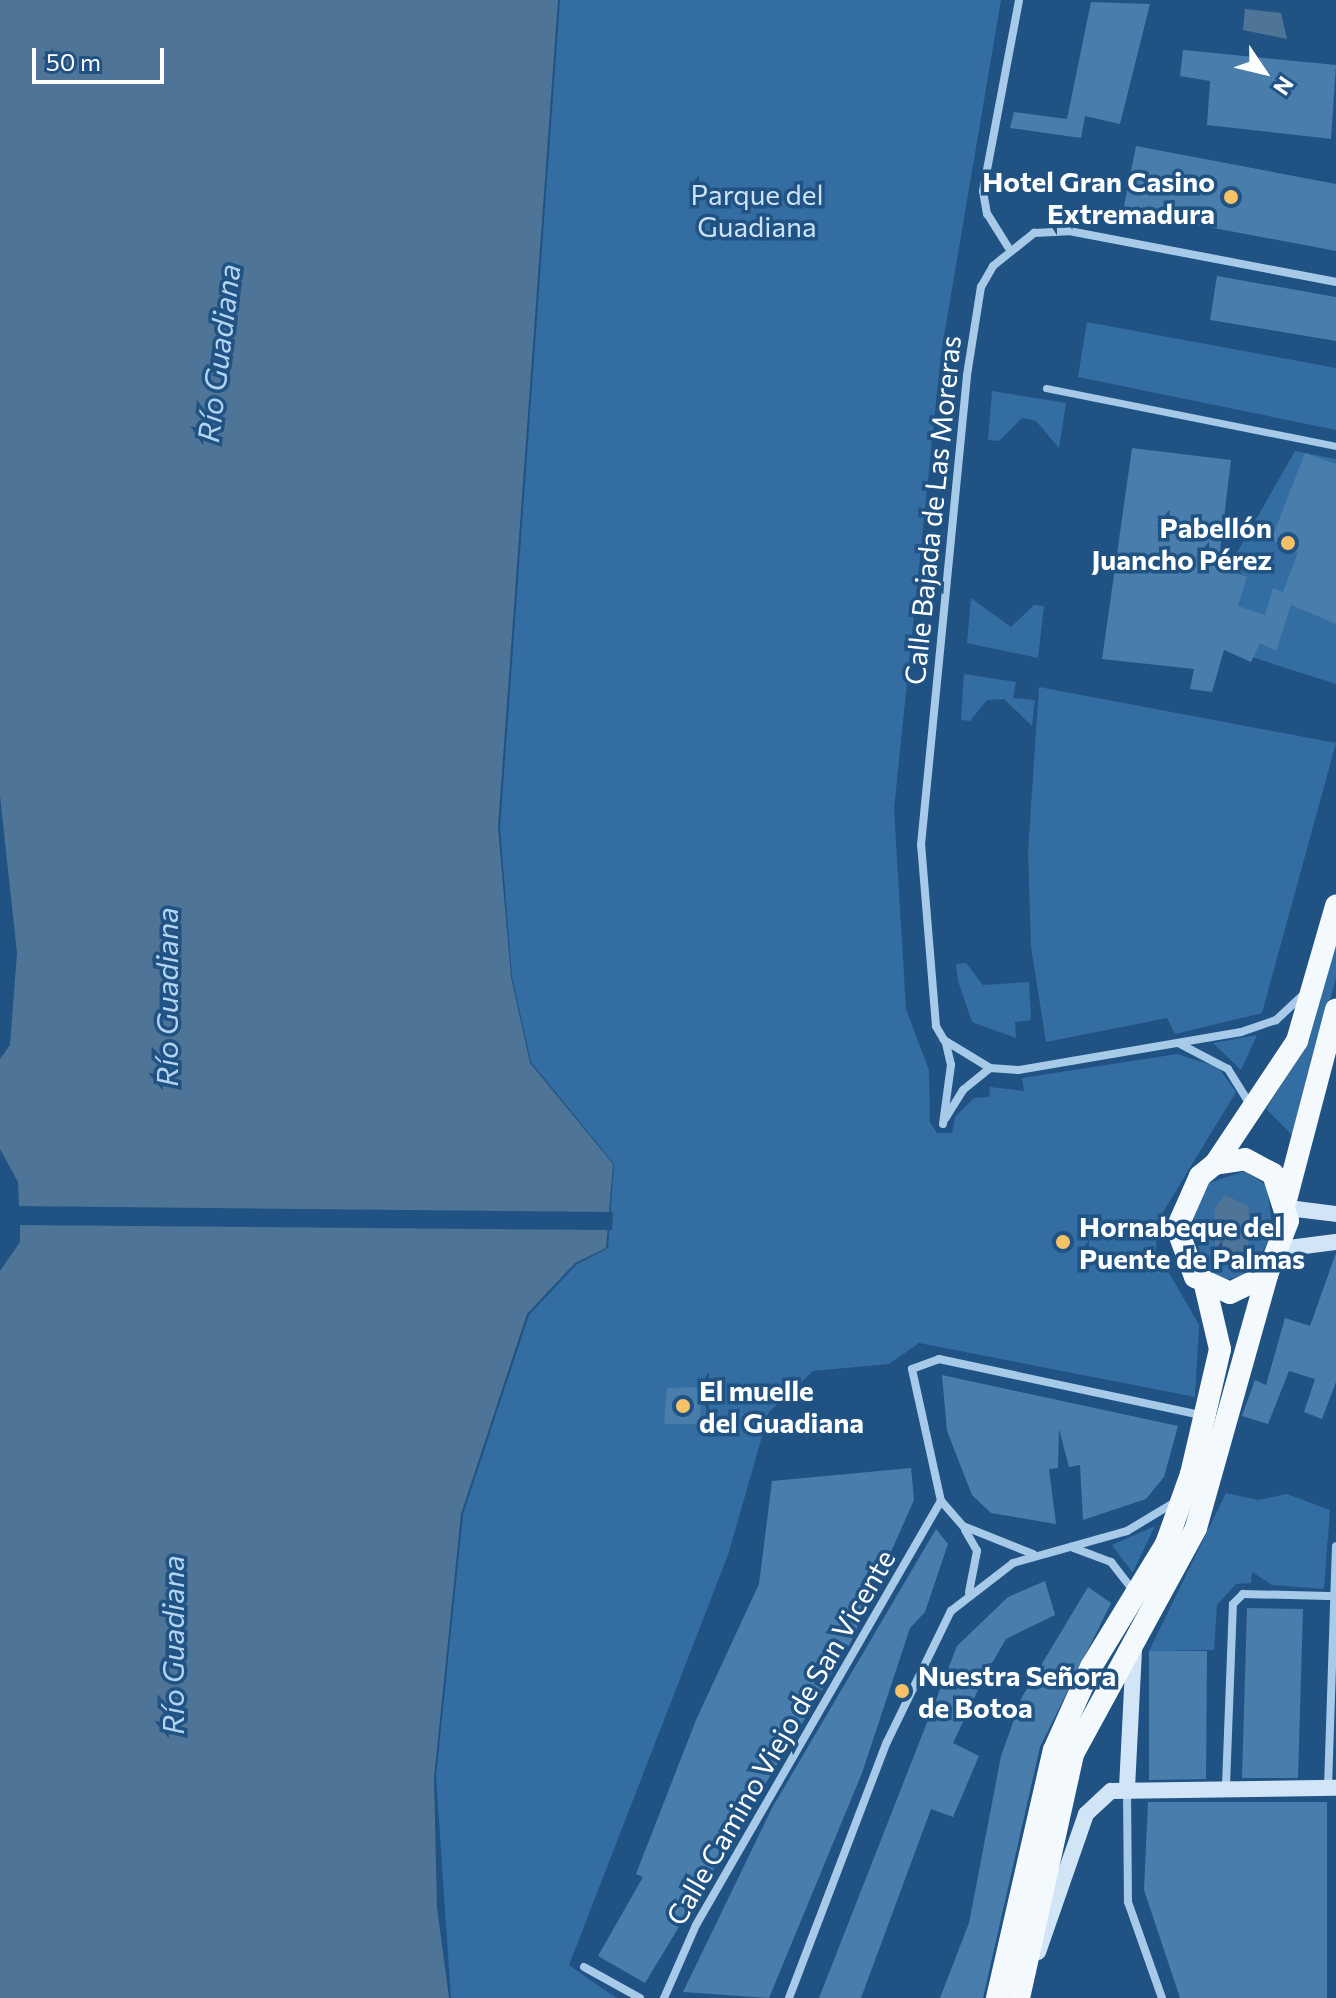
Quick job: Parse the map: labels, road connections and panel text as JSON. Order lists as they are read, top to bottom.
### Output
{
  "streets": {
    "street": ["Calle Bajada de Las Moreras", "Calle Camino Viejo de San Vicente"]
  },
  "water": ["Río Guadiana"],
  "parks": ["Parque del Guadiana"],
  "places": [
    "Hotel Gran Casino Extremadura",
    "Pabellón Juancho Pérez",
    "Hornabeque del Puente de Palmas",
    "El muelle del Guadiana",
    "Nuestra Señora de Botoa"
  ],
  "scale_bar": "50 m",
  "north": "bottom right"
}
